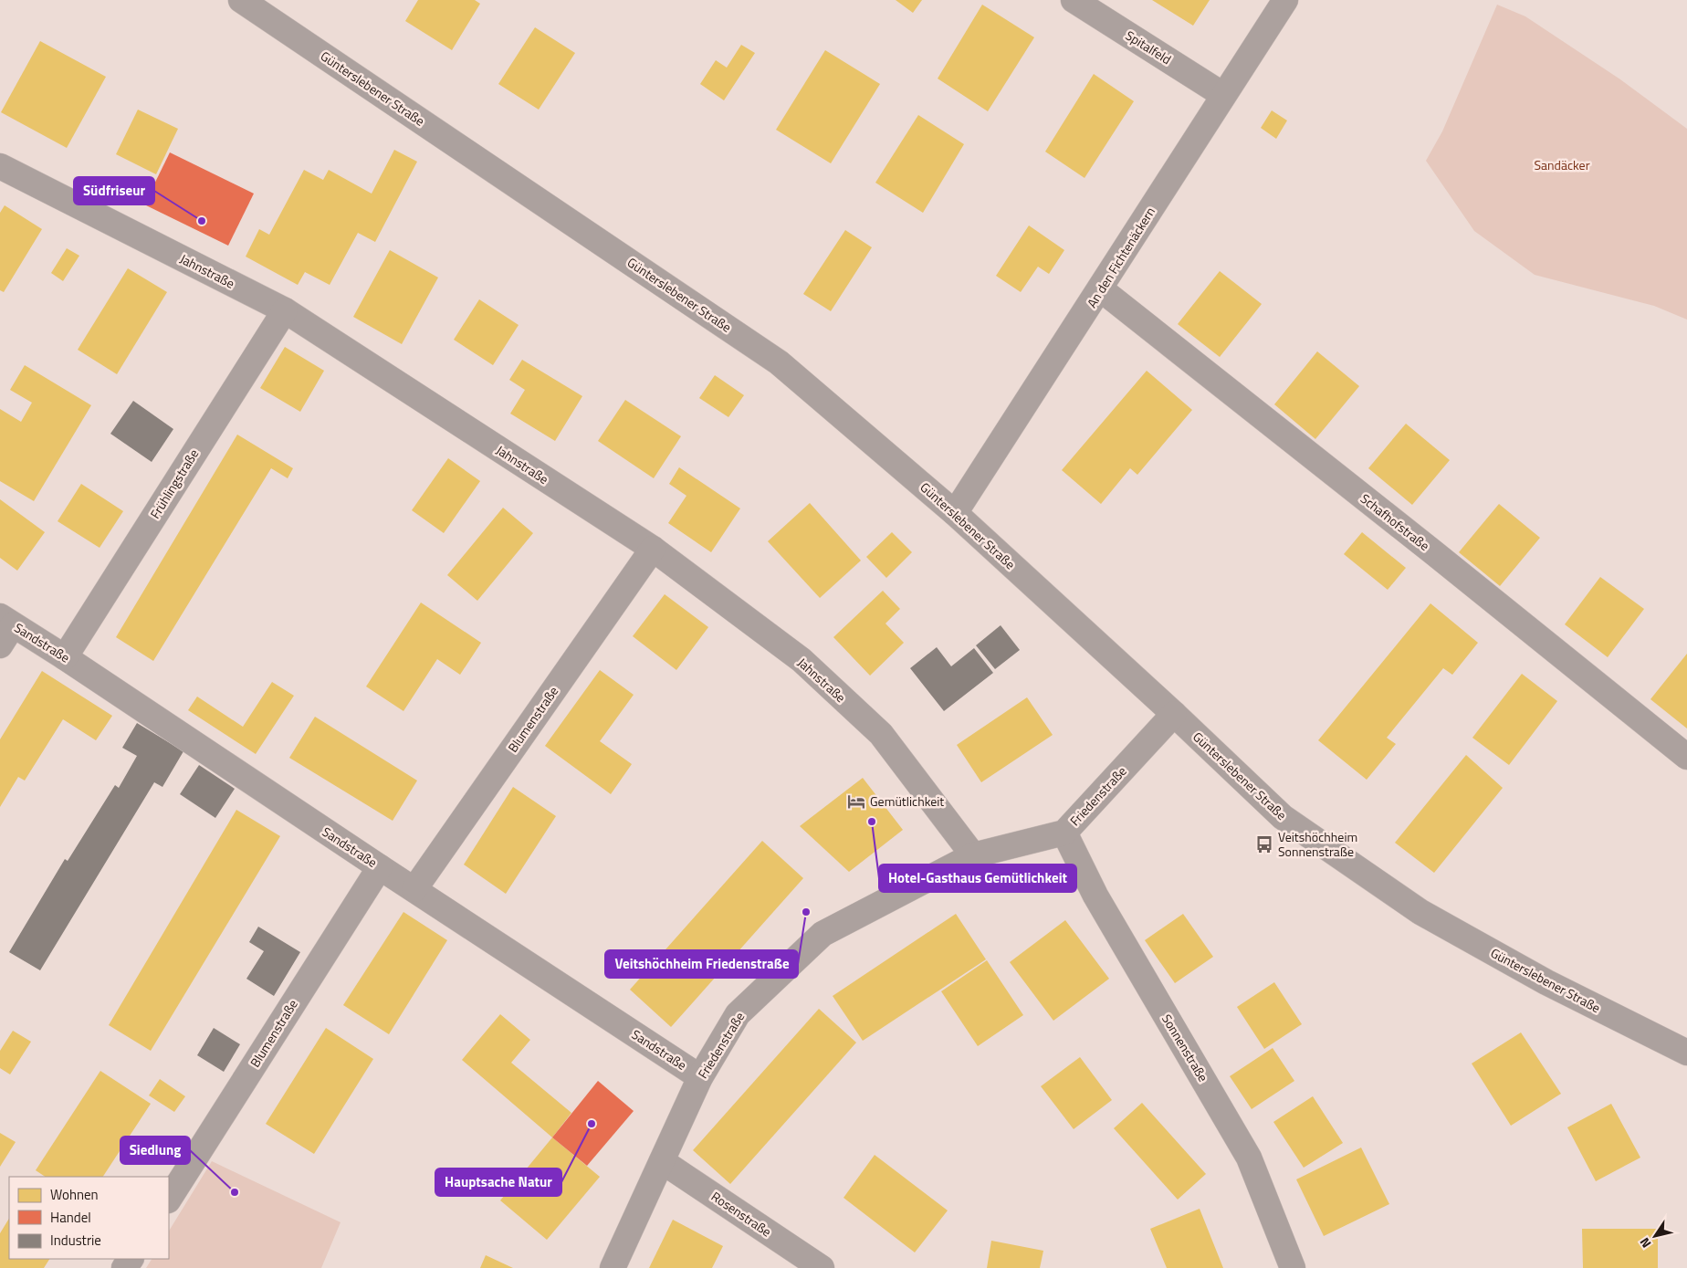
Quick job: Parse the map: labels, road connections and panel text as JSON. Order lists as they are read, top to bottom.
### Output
{
  "streets": {
    "street": [
      "Spitalfeld",
      "Günterslebener Straße",
      "An den Fichtenäckern",
      "Jahnstraße",
      "Frühlingstraße",
      "Schafhofstraße",
      "Sandstraße",
      "Blumenstraße",
      "Friedenstraße",
      "Sonnenstraße",
      "Rosenstraße"
    ]
  },
  "crossings": [
    ["Spitalfeld", "An den Fichtenäckern"],
    ["Günterslebener Straße", "An den Fichtenäckern"],
    ["Günterslebener Straße", "Friedenstraße"],
    ["An den Fichtenäckern", "Schafhofstraße"],
    ["Jahnstraße", "Frühlingstraße"],
    ["Jahnstraße", "Blumenstraße"],
    ["Jahnstraße", "Friedenstraße"],
    ["Frühlingstraße", "Sandstraße"],
    ["Sandstraße", "Blumenstraße"],
    ["Sandstraße", "Friedenstraße"],
    ["Friedenstraße", "Sonnenstraße"],
    ["Friedenstraße", "Rosenstraße"]
  ],
  "parks": ["Sandäcker"],
  "places": {
    "other": [
      "Südfriseur",
      "Hotel-Gasthaus Gemütlichkeit",
      "Veitshöchheim Friedenstraße",
      "Hauptsache Natur",
      "Siedlung"
    ],
    "hotel": ["Gemütlichkeit"],
    "bus stop": ["Veitshöchheim Sonnenstraße"]
  },
  "legend": ["Wohnen", "Handel", "Industrie"],
  "north": "bottom left"
}
